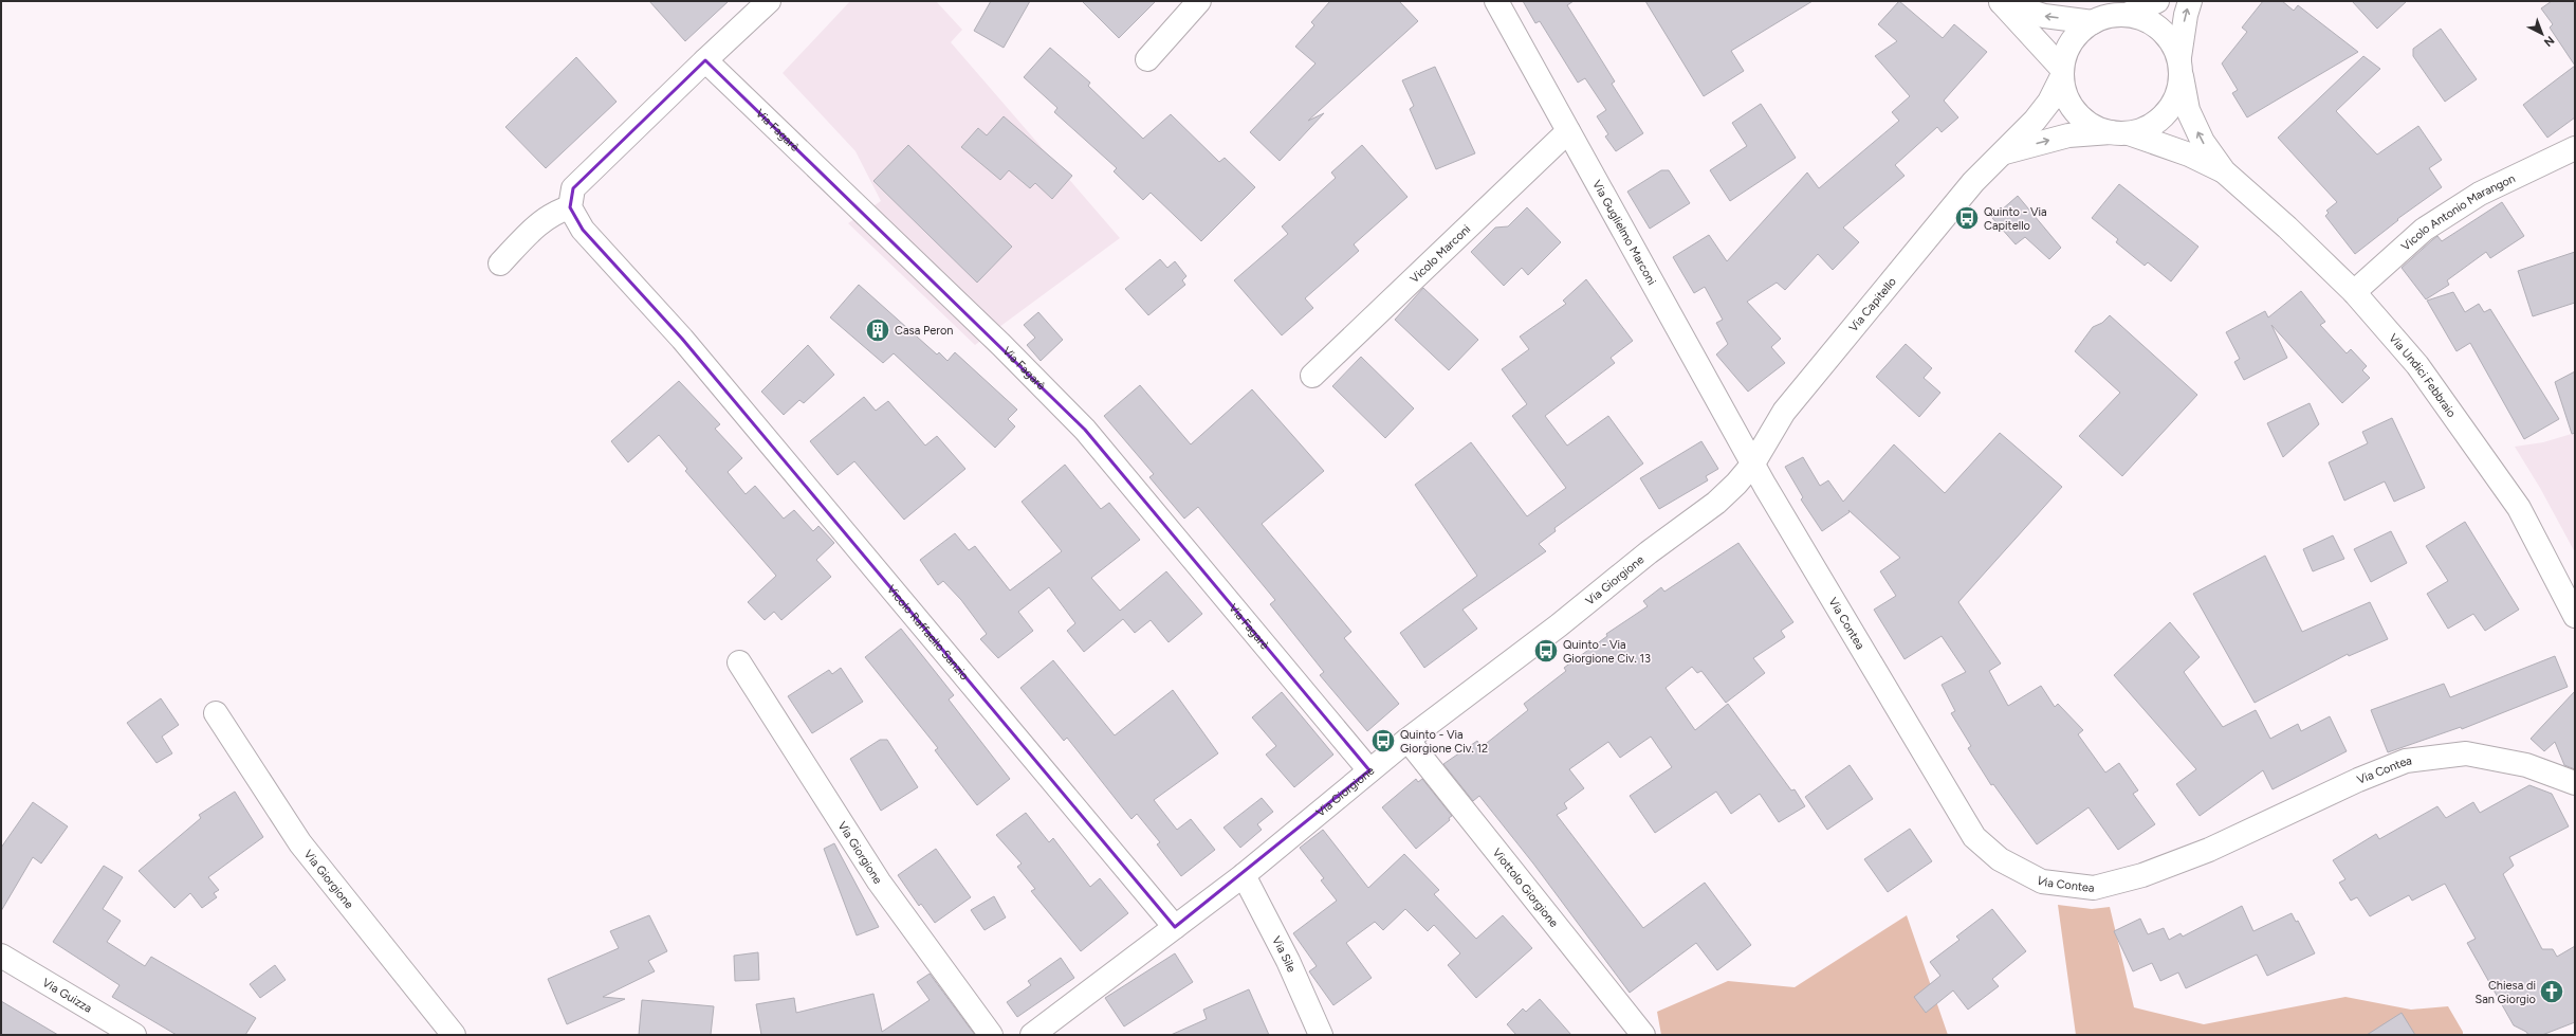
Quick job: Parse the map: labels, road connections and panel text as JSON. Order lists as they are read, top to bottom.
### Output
{
  "streets": {
    "street": [
      "Via Fagarè",
      "Vicolo Antonio Marangon",
      "Via Guglielmo Marconi",
      "Vicolo Marconi",
      "Via Capitello",
      "Via Undici Febbraio",
      "Via Giorgione",
      "Via Contea",
      "Vicolo Raffaello Sanzio",
      "Viottolo Giorgione",
      "Via Sile",
      "Via Guizza"
    ]
  },
  "crossings": [
    ["Via Fagarè", "Via Giorgione"],
    ["Vicolo Antonio Marangon", "Via Undici Febbraio"],
    ["Via Guglielmo Marconi", "Vicolo Marconi"],
    ["Via Guglielmo Marconi", "Via Capitello"],
    ["Via Guglielmo Marconi", "Via Giorgione"],
    ["Via Guglielmo Marconi", "Via Contea"],
    ["Via Capitello", "Via Undici Febbraio"],
    ["Via Capitello", "Via Giorgione"],
    ["Via Capitello", "Via Contea"],
    ["Via Giorgione", "Via Contea"],
    ["Via Giorgione", "Vicolo Raffaello Sanzio"],
    ["Via Giorgione", "Viottolo Giorgione"],
    ["Via Giorgione", "Via Sile"]
  ],
  "places": {
    "bus stop": ["Quinto - Via Capitello", "Quinto - Via Giorgione Civ. 13", "Quinto - Via Giorgione Civ. 12"],
    "building": ["Casa Peron"],
    "church": ["Chiesa di San Giorgio"]
  },
  "north": "bottom right"
}
